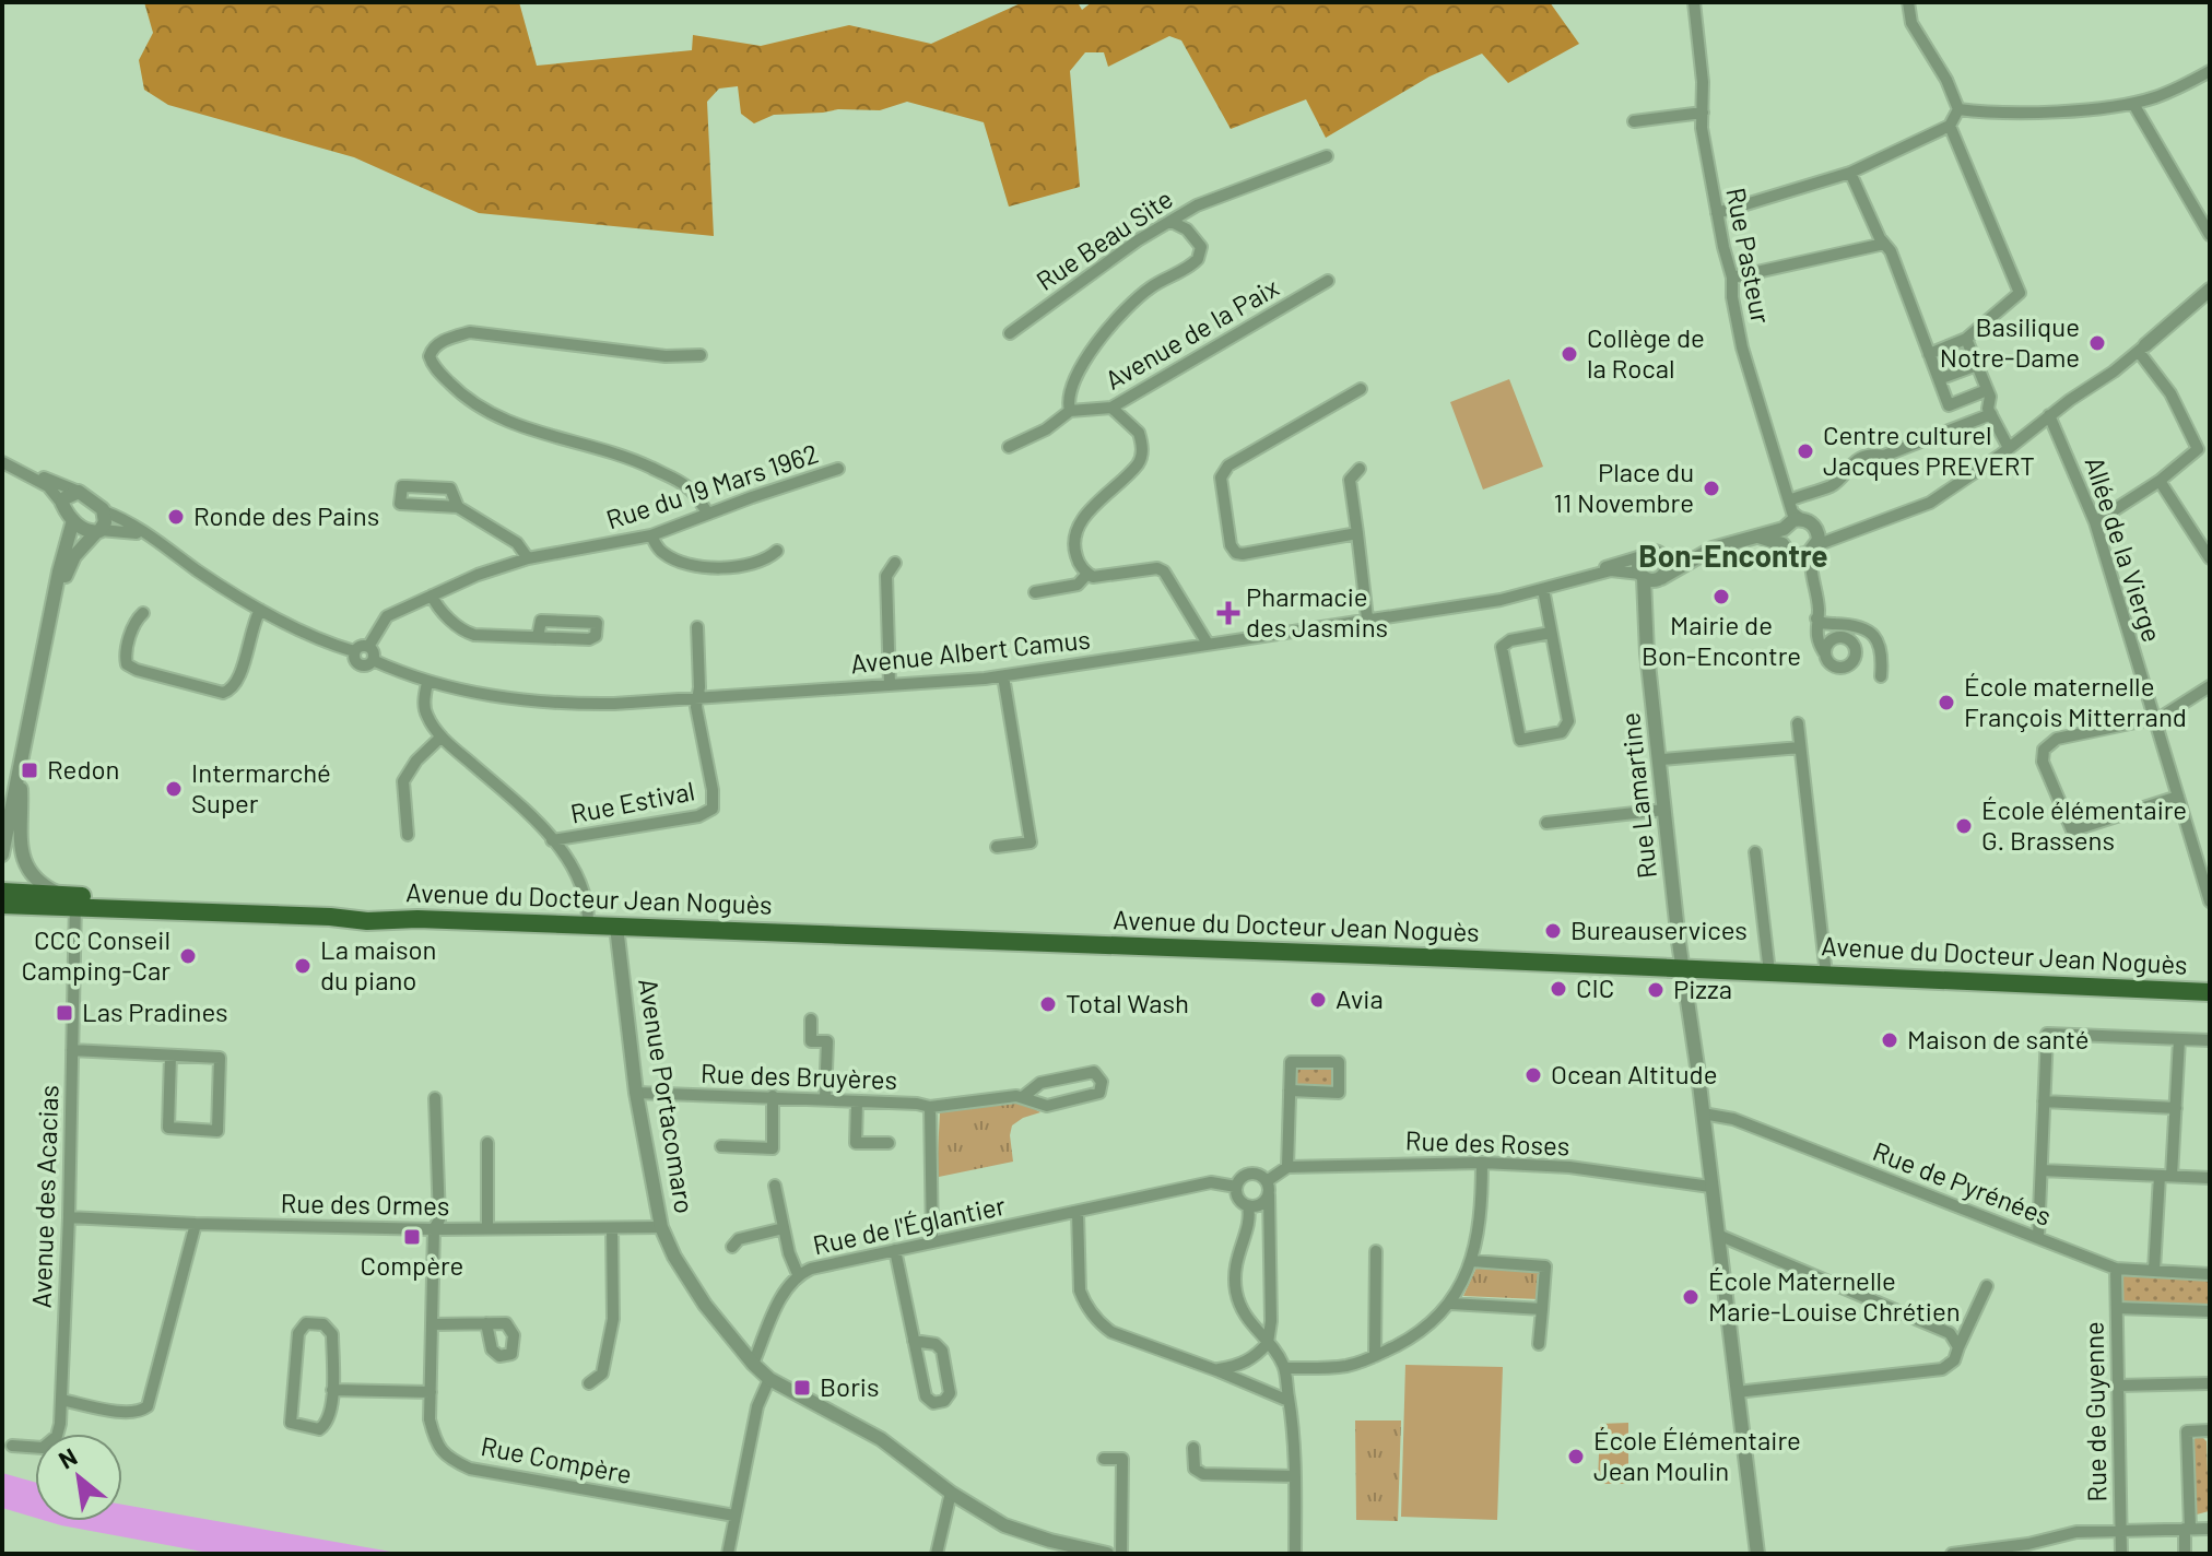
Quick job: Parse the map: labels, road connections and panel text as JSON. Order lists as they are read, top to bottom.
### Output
{
  "streets": {
    "main road": ["Avenue du Docteur Jean Noguès"],
    "street": [
      "Rue Beau Site",
      "Rue Pasteur",
      "Avenue de la Paix",
      "Rue du 19 Mars 1962",
      "Allée de la Vierge",
      "Avenue Albert Camus",
      "Rue Lamartine",
      "Rue Estival",
      "Rue des Bruyères",
      "Avenue Portacomaro",
      "Rue des Roses",
      "Rue de Pyrénées",
      "Avenue des Acacias",
      "Rue des Ormes",
      "Rue de l'Églantier",
      "Rue de Guyenne",
      "Rue Compère"
    ]
  },
  "crossings": [
    ["Rue du 19 Mars 1962", "Avenue Albert Camus"],
    ["Avenue Albert Camus", "Rue Lamartine"],
    ["Avenue Albert Camus", "Rue Estival"],
    ["Rue Lamartine", "Avenue du Docteur Jean Noguès"],
    ["Rue Lamartine", "Rue des Roses"],
    ["Rue Lamartine", "Rue de Pyrénées"],
    ["Avenue du Docteur Jean Noguès", "Avenue Portacomaro"],
    ["Avenue du Docteur Jean Noguès", "Avenue des Acacias"],
    ["Rue des Bruyères", "Avenue Portacomaro"],
    ["Rue des Bruyères", "Rue de l'Églantier"],
    ["Avenue Portacomaro", "Rue des Ormes"],
    ["Avenue Portacomaro", "Rue de l'Églantier"],
    ["Rue de Pyrénées", "Rue de Guyenne"],
    ["Avenue des Acacias", "Rue des Ormes"],
    ["Rue des Ormes", "Rue Compère"]
  ],
  "districts": ["Bon-Encontre"],
  "places": {
    "other": [
      "Basilique Notre-Dame",
      "Collège de la Rocal",
      "Centre culturel Jacques PREVERT",
      "Place du 11 Novembre",
      "Ronde des Pains",
      "Mairie de Bon-Encontre",
      "École maternelle François Mitterrand",
      "Intermarché Super",
      "École élémentaire G. Brassens",
      "Bureauservices",
      "CCC Conseil Camping-Car",
      "La maison du piano",
      "CIC",
      "Pizza",
      "Avia",
      "Total Wash",
      "Maison de santé",
      "Ocean Altitude",
      "École Maternelle Marie-Louise Chrétien",
      "École Élémentaire Jean Moulin"
    ],
    "health": ["Pharmacie des Jasmins"],
    "transit": [
      "Redon",
      "Las Pradines",
      "Compère",
      "Boris"
    ]
  },
  "north": "top left"
}
